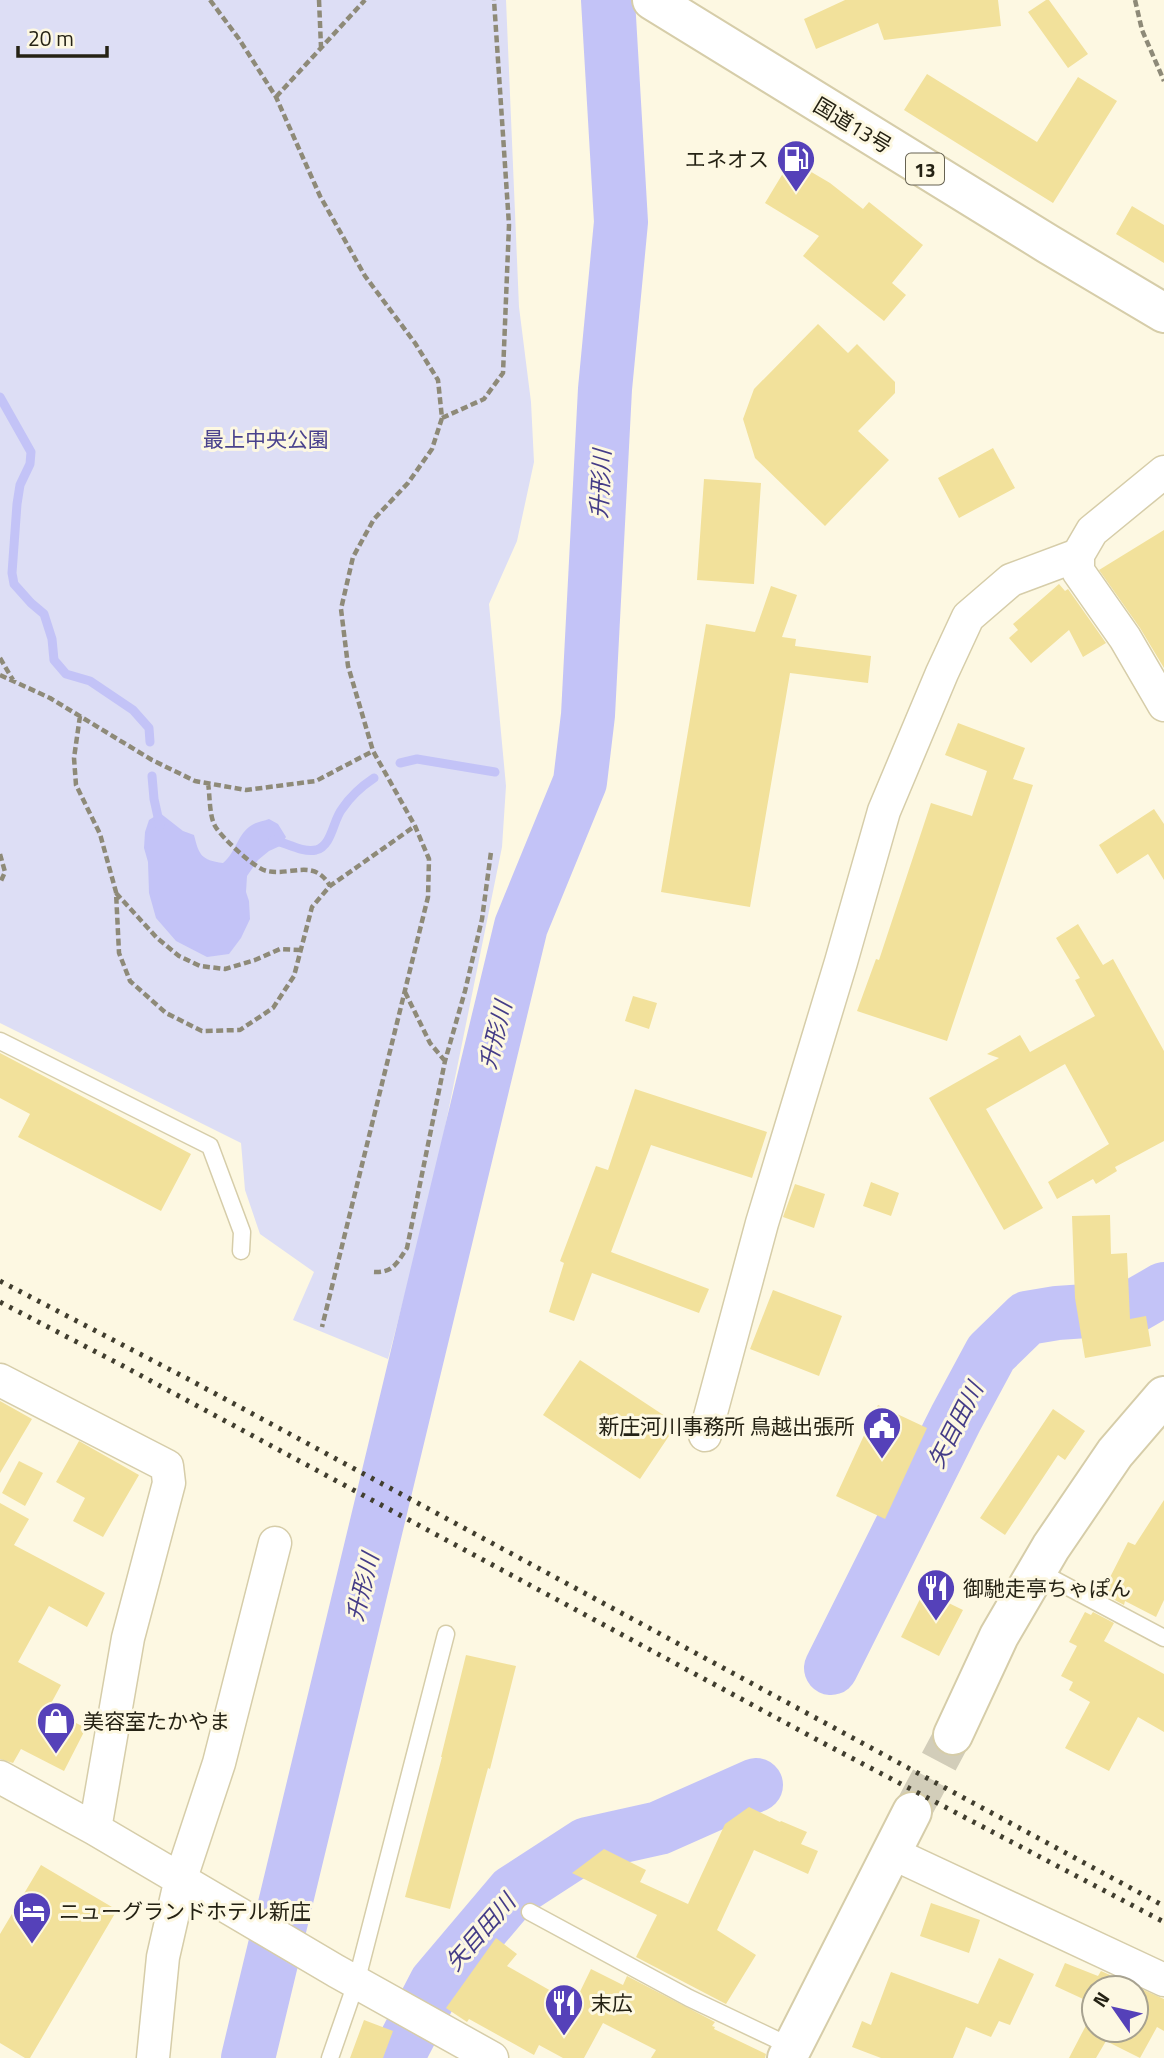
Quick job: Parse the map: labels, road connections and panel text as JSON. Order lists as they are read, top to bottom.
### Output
{
  "streets": {
    "main road": ["国道13号", "13"]
  },
  "water": ["升形川", "矢目田川"],
  "parks": ["最上中央公園"],
  "places": {
    "fuel station": ["エネオス"],
    "public building": ["新庄河川事務所 鳥越出張所"],
    "restaurant": ["御馳走亭ちゃぽん", "末広"],
    "shop": ["美容室たかやま"],
    "hotel": ["ニューグランドホテル新庄"]
  },
  "scale_bar": "20 m",
  "north": "top left"
}
